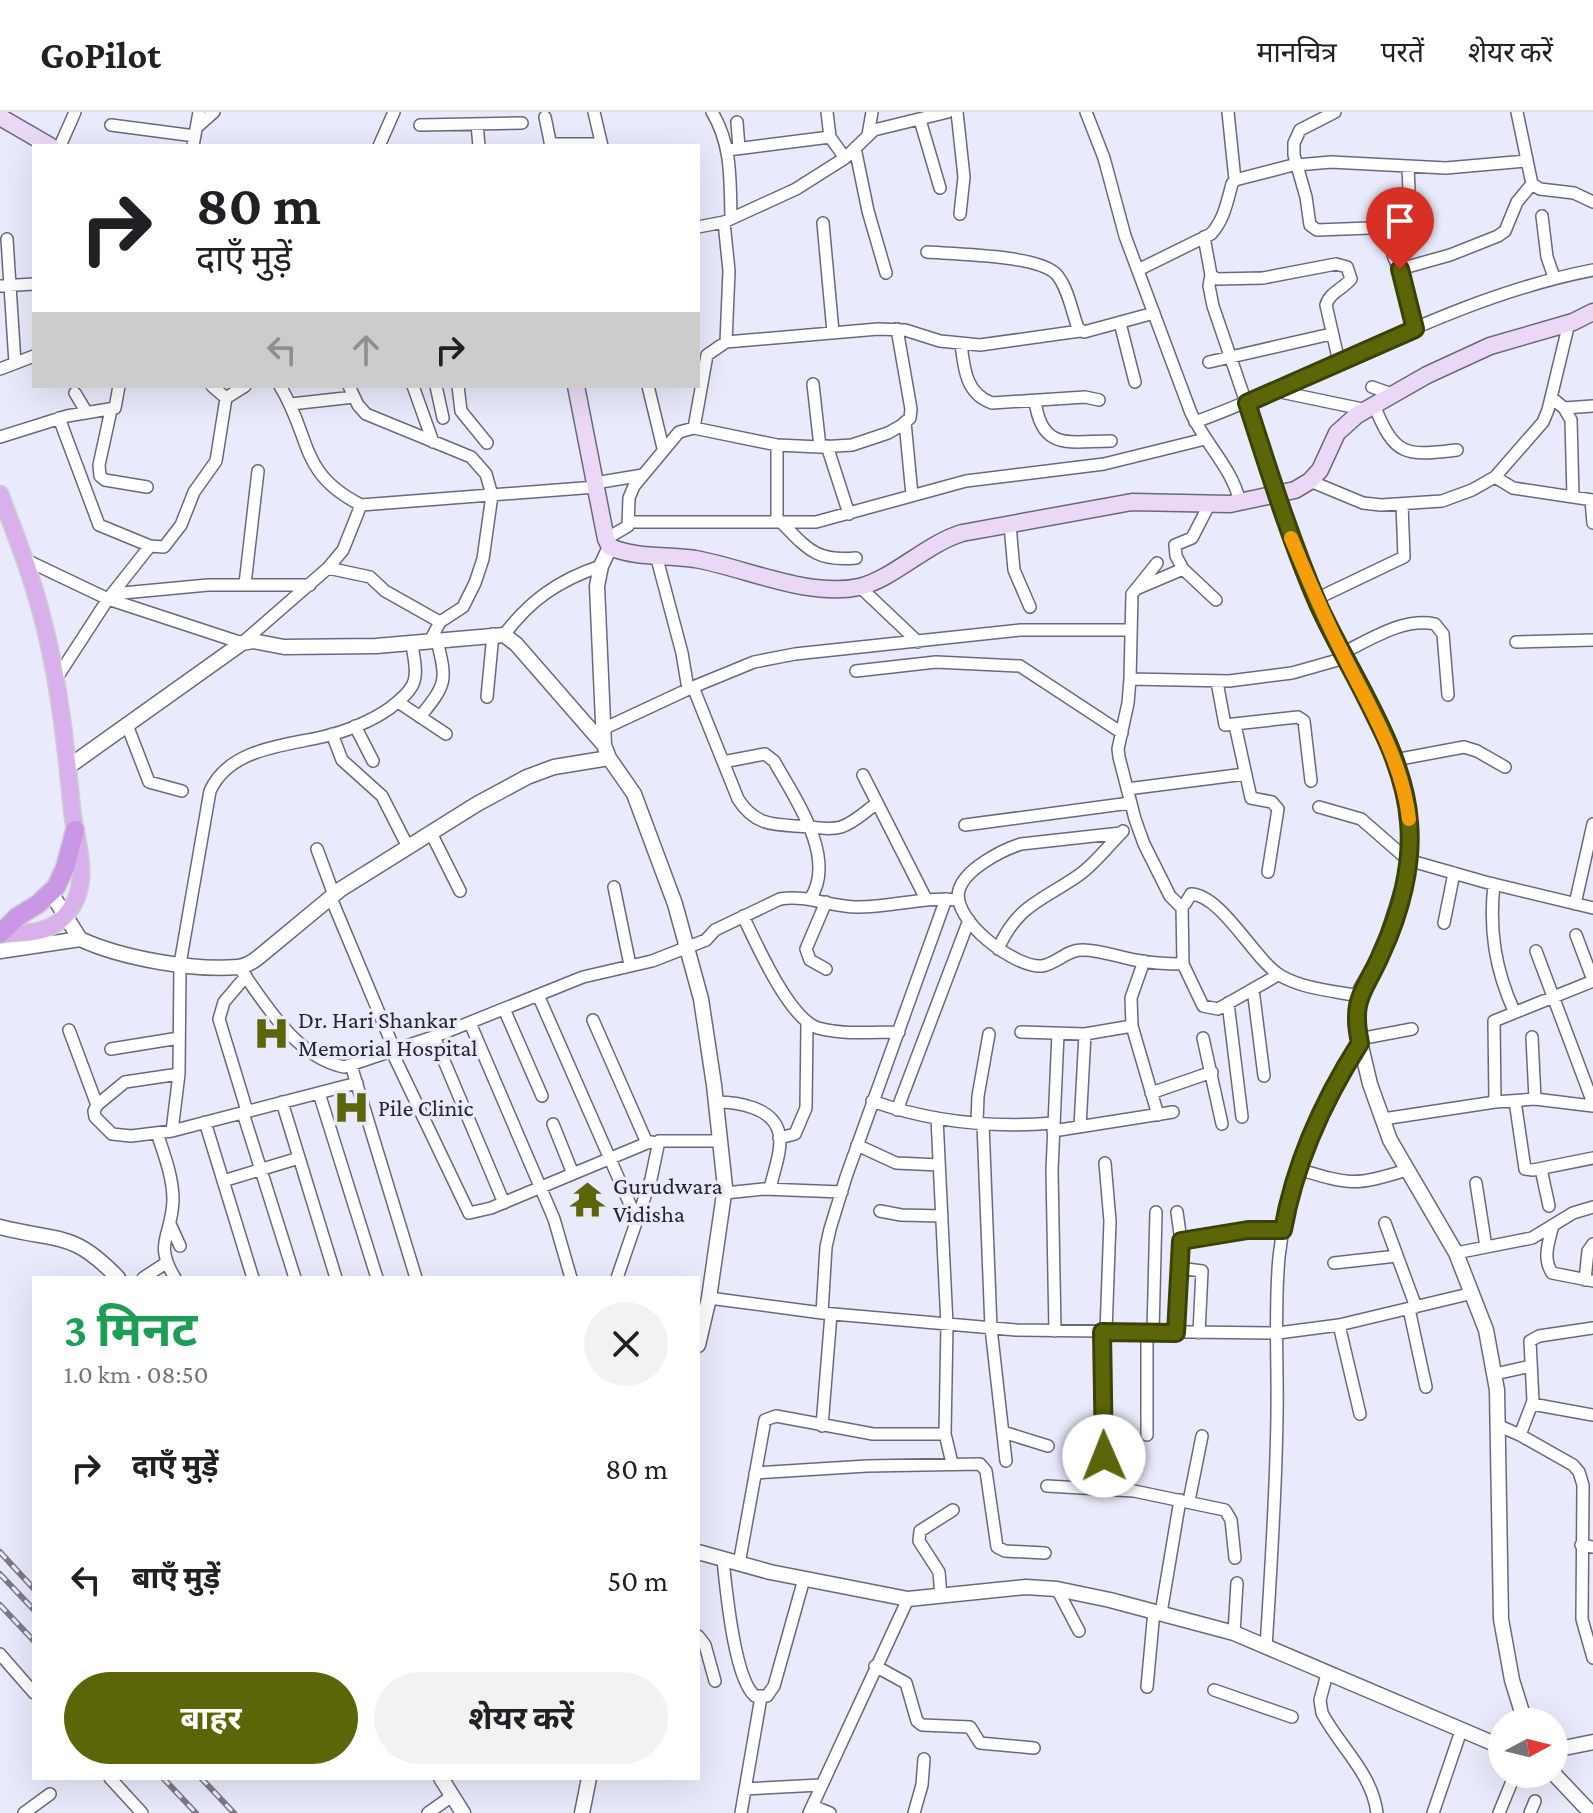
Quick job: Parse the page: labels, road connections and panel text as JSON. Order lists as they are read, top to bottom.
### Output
{
  "places": {
    "hospital": ["Dr. Hari Shankar Memorial Hospital", "Pile Clinic"],
    "temple": ["Gurudwara Vidisha"]
  },
  "north": "right",
  "page": {
    "header": "GoPilot",
    "nav": ["मानचित्र", "परतें", "शेयर करें"],
    "turn": ["80 m", "दाएँ मुड़ें"],
    "heading": ["3 मिनट", "1.0 km · 08:50"],
    "list": [
      {
        "name": "दाएँ मुड़ें",
        "value": "80 m"
      },
      {
        "name": "बाएँ मुड़ें",
        "value": "50 m"
      }
    ],
    "buttons": ["बाहर", "शेयर करें"]
  }
}
